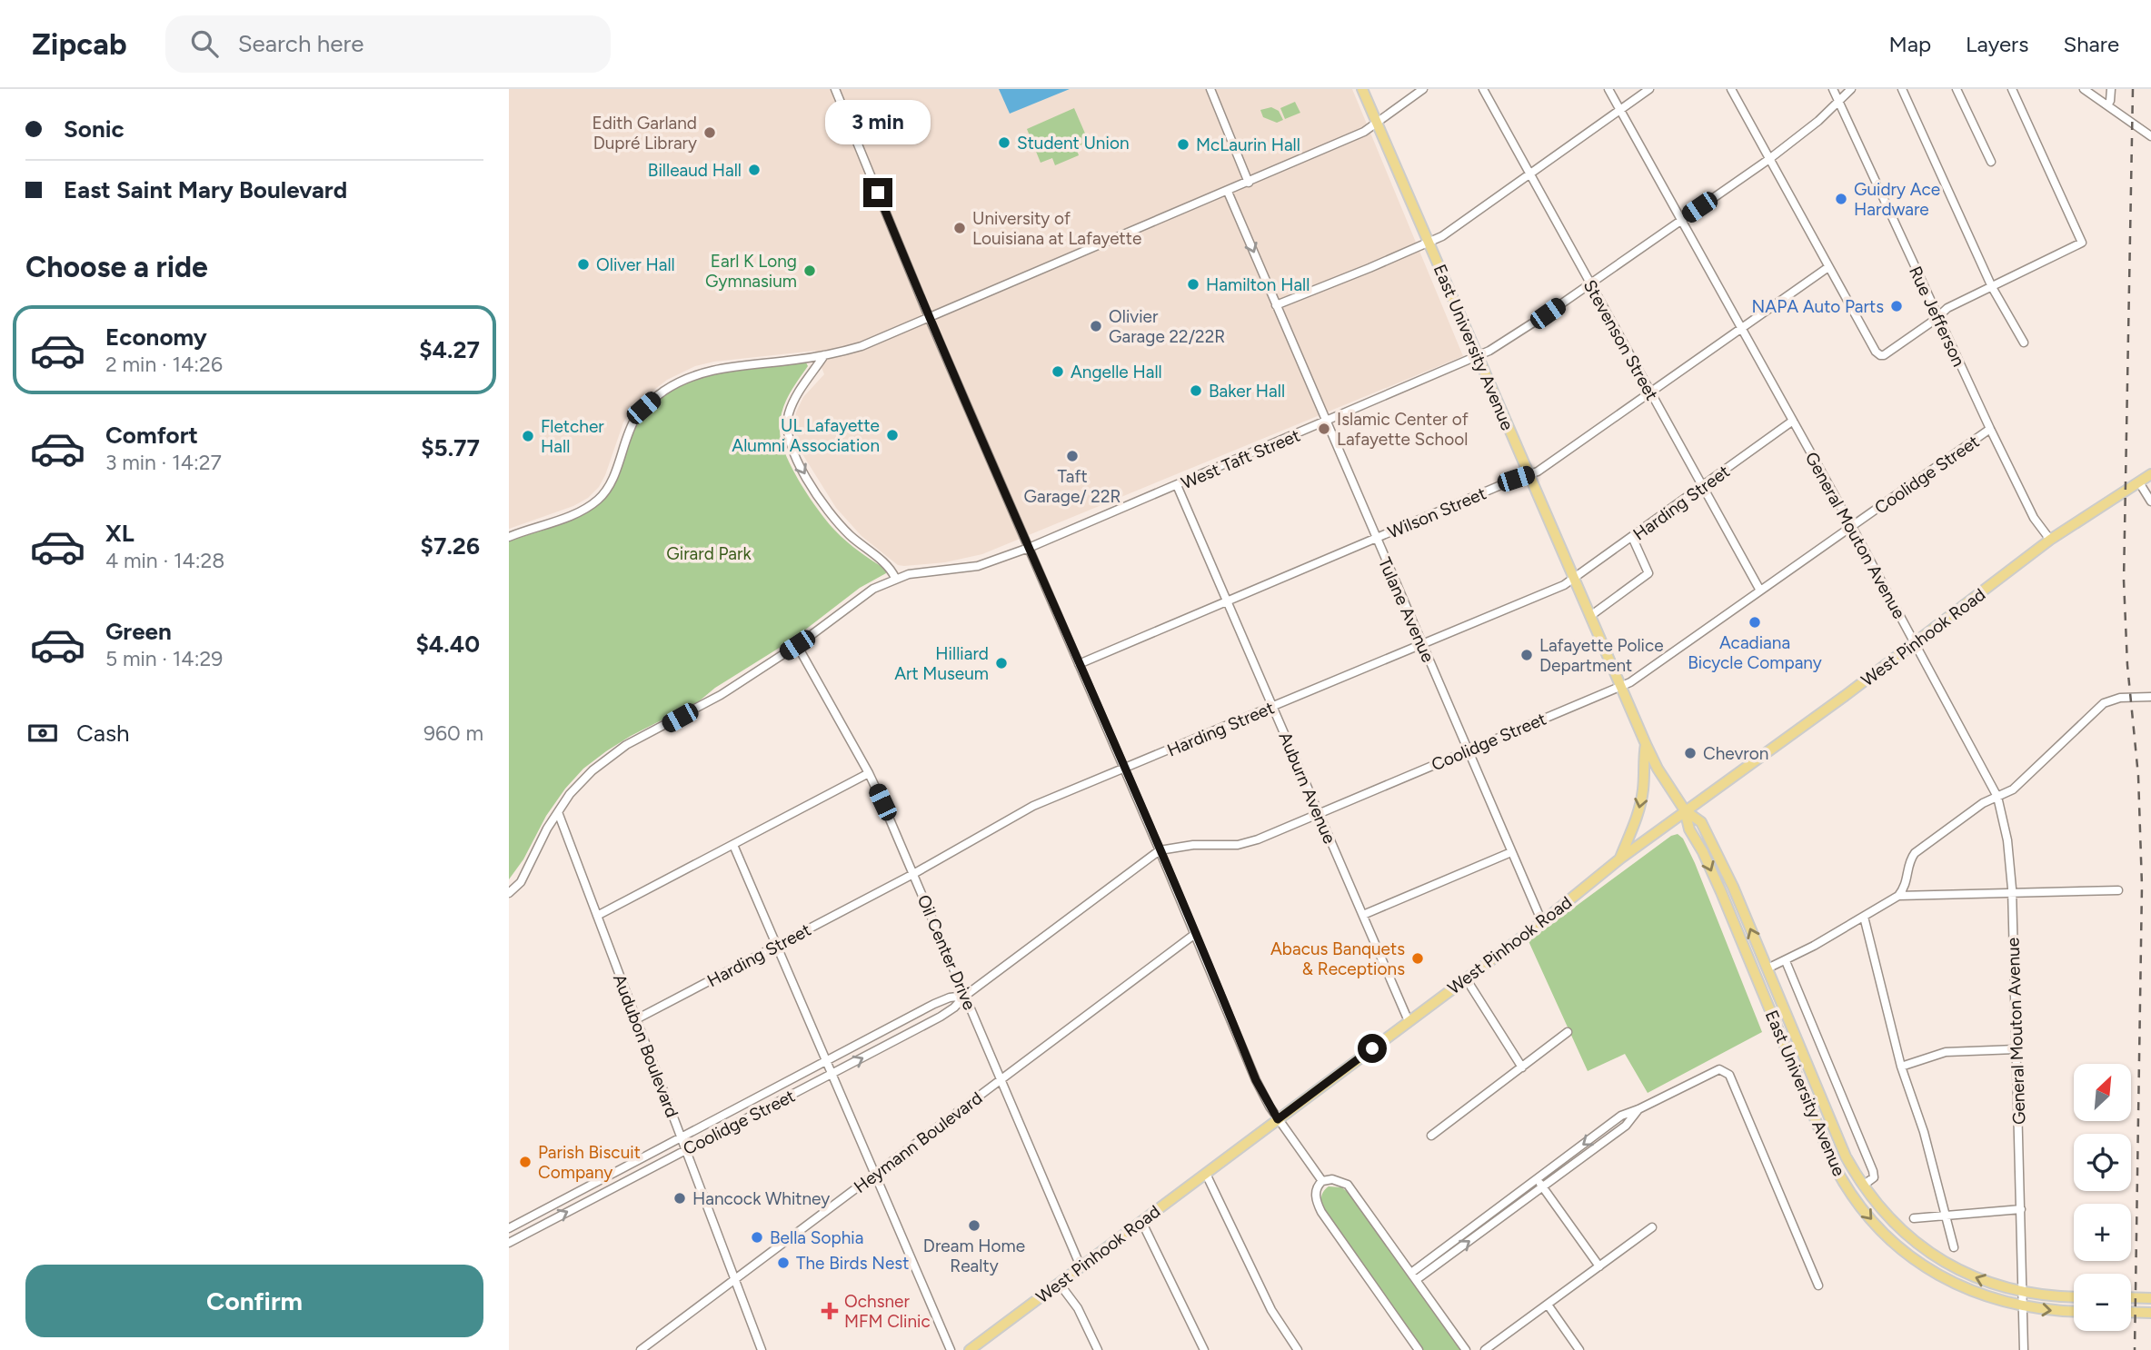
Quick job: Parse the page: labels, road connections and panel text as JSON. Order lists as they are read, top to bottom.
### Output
{
  "streets": {
    "main road": ["East University Avenue", "West Pinhook Road"],
    "street": [
      "Rue Jefferson",
      "Stevenson Street",
      "West Taft Street",
      "Coolidge Street",
      "Harding Street",
      "Wilson Street",
      "General Mouton Avenue",
      "Tulane Avenue",
      "Auburn Avenue",
      "Oil Center Drive",
      "Audubon Boulevard",
      "Heymann Boulevard"
    ]
  },
  "crossings": [
    ["Rue Jefferson", "West Taft Street"],
    ["Rue Jefferson", "Coolidge Street"],
    ["Rue Jefferson", "West Pinhook Road"],
    ["Stevenson Street", "West Taft Street"],
    ["Stevenson Street", "Coolidge Street"],
    ["Stevenson Street", "Harding Street"],
    ["Stevenson Street", "Wilson Street"],
    ["East University Avenue", "West Taft Street"],
    ["East University Avenue", "Coolidge Street"],
    ["East University Avenue", "Harding Street"],
    ["East University Avenue", "Wilson Street"],
    ["East University Avenue", "General Mouton Avenue"],
    ["East University Avenue", "West Pinhook Road"],
    ["West Taft Street", "General Mouton Avenue"],
    ["West Taft Street", "Tulane Avenue"],
    ["West Taft Street", "Auburn Avenue"],
    ["West Taft Street", "Oil Center Drive"],
    ["West Taft Street", "Audubon Boulevard"],
    ["Coolidge Street", "General Mouton Avenue"],
    ["Coolidge Street", "Tulane Avenue"],
    ["Coolidge Street", "Auburn Avenue"],
    ["Coolidge Street", "Oil Center Drive"],
    ["Coolidge Street", "Audubon Boulevard"],
    ["Harding Street", "General Mouton Avenue"],
    ["Harding Street", "Tulane Avenue"],
    ["Harding Street", "Auburn Avenue"],
    ["Harding Street", "Oil Center Drive"],
    ["Harding Street", "Audubon Boulevard"],
    ["Wilson Street", "General Mouton Avenue"],
    ["Wilson Street", "Tulane Avenue"],
    ["Wilson Street", "Auburn Avenue"],
    ["General Mouton Avenue", "West Pinhook Road"],
    ["Tulane Avenue", "West Pinhook Road"],
    ["West Pinhook Road", "Auburn Avenue"],
    ["West Pinhook Road", "Oil Center Drive"],
    ["Oil Center Drive", "Heymann Boulevard"],
    ["Audubon Boulevard", "Heymann Boulevard"]
  ],
  "parks": ["Girard Park"],
  "places": {
    "other": [
      "Edith Garland Dupré Library",
      "Student Union",
      "McLaurin Hall",
      "Billeaud Hall",
      "Guidry Ace Hardware",
      "University of Louisiana at Lafayette",
      "Oliver Hall",
      "Earl K Long Gymnasium",
      "Hamilton Hall",
      "NAPA Auto Parts",
      "Olivier Garage 22/22R",
      "Angelle Hall",
      "Baker Hall",
      "Islamic Center of Lafayette School",
      "UL Lafayette Alumni Association",
      "Fletcher Hall",
      "Taft Garage/ 22R",
      "Acadiana Bicycle Company",
      "Lafayette Police Department",
      "Hilliard Art Museum",
      "Chevron",
      "Abacus Banquets & Receptions",
      "Parish Biscuit Company",
      "Hancock Whitney",
      "Dream Home Realty",
      "Bella Sophia",
      "The Birds Nest"
    ],
    "health": ["Ochsner MFM Clinic"]
  },
  "north": "top right",
  "page": {
    "header": "Zipcab",
    "search": "Search here",
    "nav": ["Map", "Layers", "Share"],
    "banner": ["Sonic", "East Saint Mary Boulevard"],
    "bubble": "3 min",
    "heading": "Choose a ride",
    "list": [
      {
        "name": "Economy",
        "note": "2 min · 14:26",
        "value": "$4.27"
      },
      {
        "name": "Comfort",
        "note": "3 min · 14:27",
        "value": "$5.77"
      },
      {
        "name": "XL",
        "note": "4 min · 14:28",
        "value": "$7.26"
      },
      {
        "name": "Green",
        "note": "5 min · 14:29",
        "value": "$4.40"
      }
    ],
    "pay": ["Cash", "960 m"],
    "map_buttons": ["+", "−"],
    "buttons": "Confirm"
  }
}
